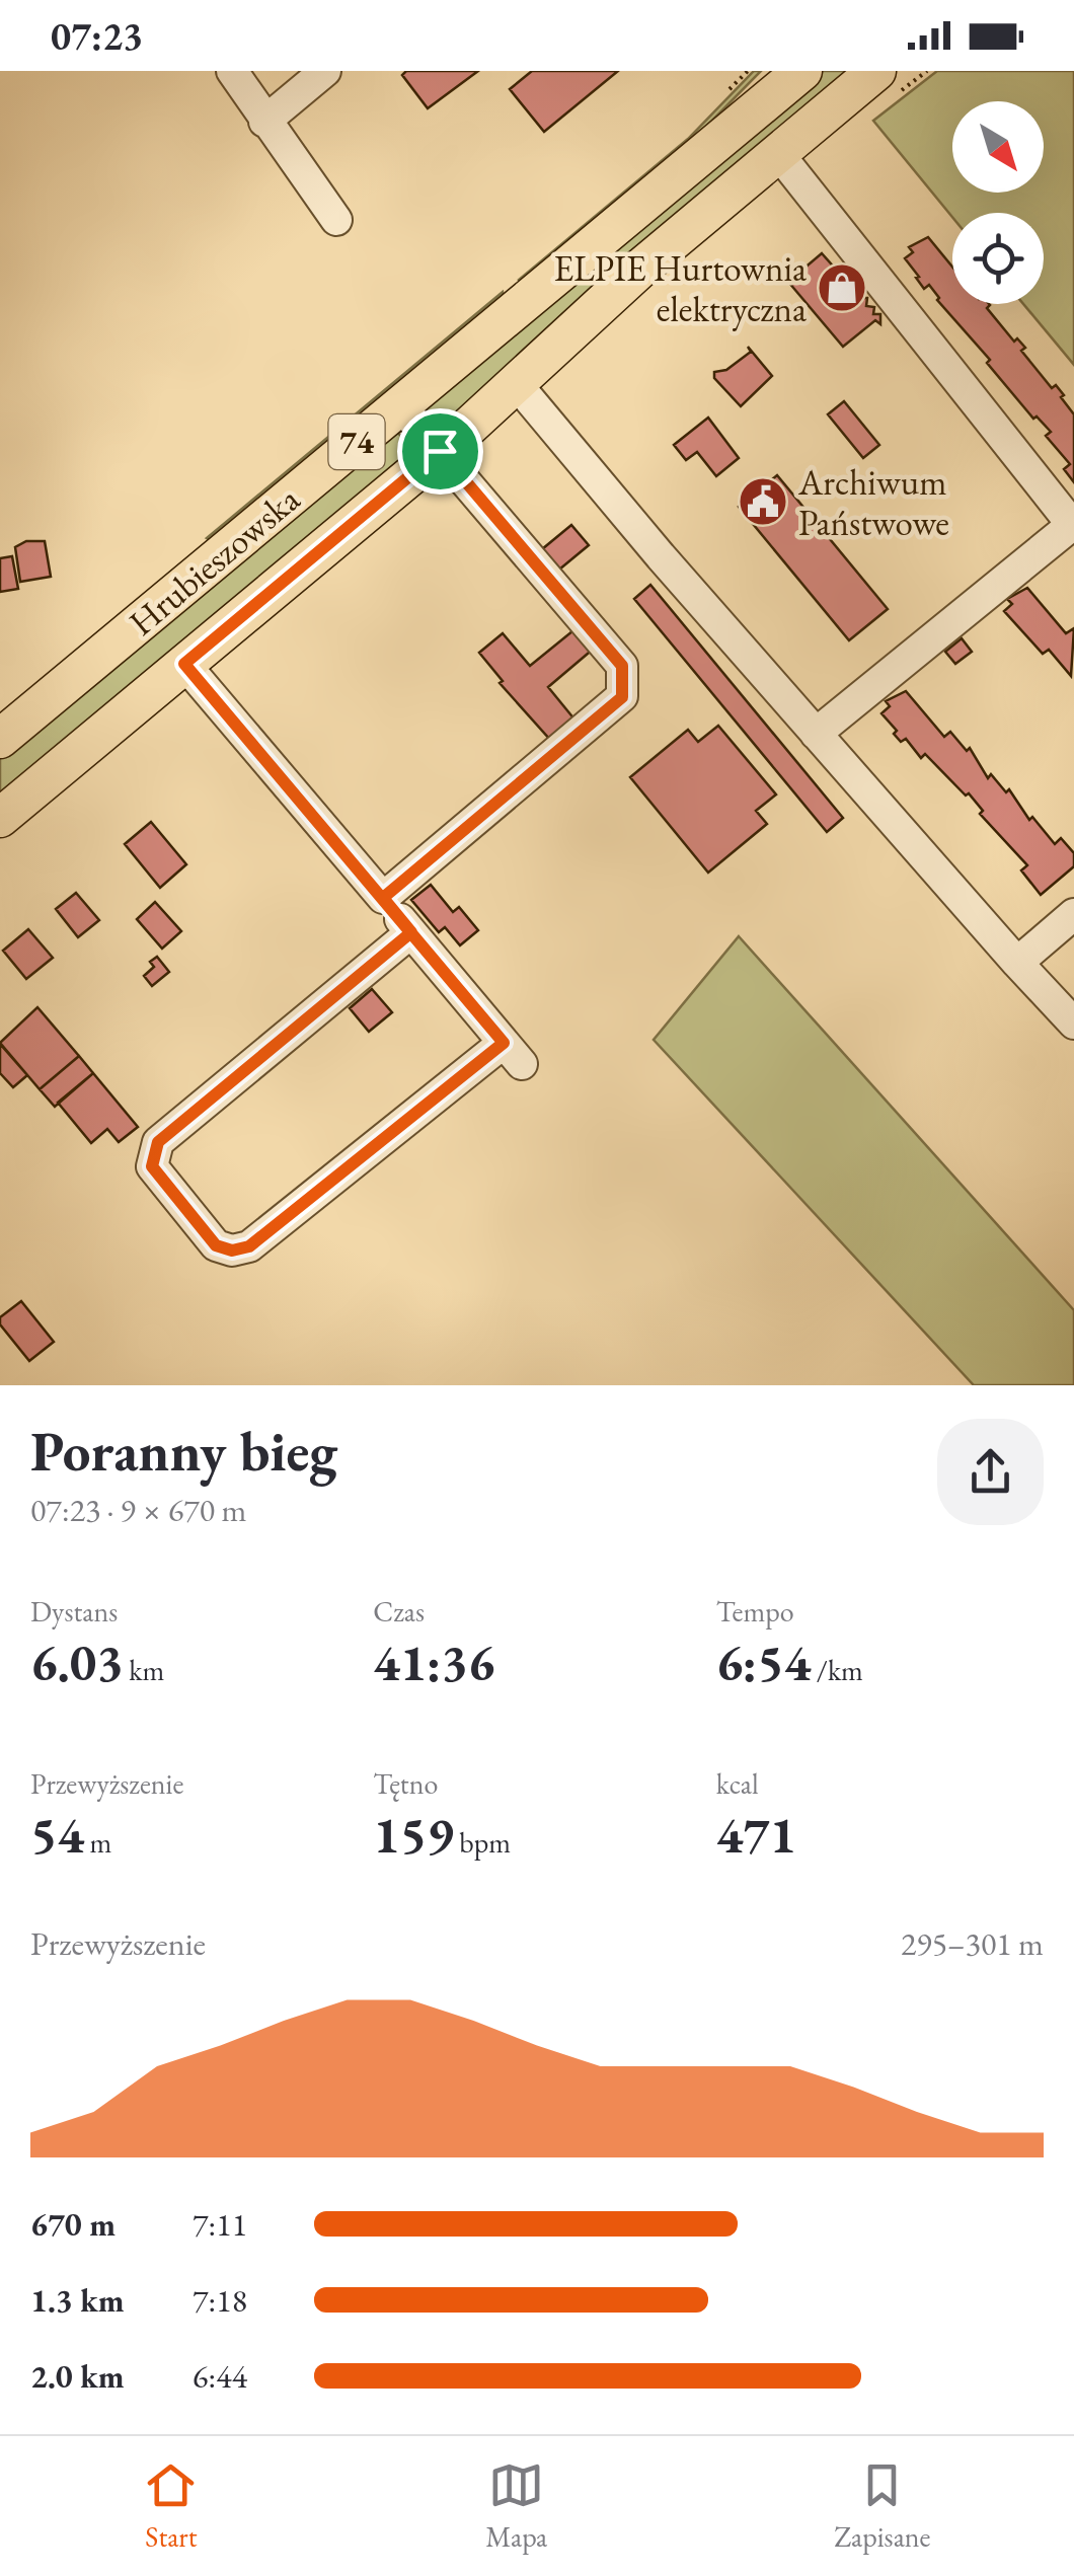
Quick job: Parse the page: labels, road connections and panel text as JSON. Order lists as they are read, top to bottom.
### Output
{
  "streets": {
    "main road": ["74", "Hrubieszowska"]
  },
  "places": {
    "shop": ["ELPIE Hurtownia elektryczna"],
    "public building": ["Archiwum Państwowe"]
  },
  "north": "bottom right",
  "page": {
    "status": "07:23",
    "heading": ["Poranny bieg", "07:23 · 9 × 670 m"],
    "stats": [
      ["Dystans", "6.03 km"],
      ["Czas", "41:36"],
      ["Tempo", "6:54 /km"],
      ["Przewyższenie", "54 m"],
      ["Tętno", "159 bpm"],
      ["kcal", "471"]
    ],
    "chart": ["Przewyższenie", "295–301 m"],
    "list": [
      {
        "name": "670 m",
        "note": "7:11"
      },
      {
        "name": "1.3 km",
        "note": "7:18"
      },
      {
        "name": "2.0 km",
        "note": "6:44"
      }
    ],
    "tabs": ["Start", "Mapa", "Zapisane"]
  }
}
